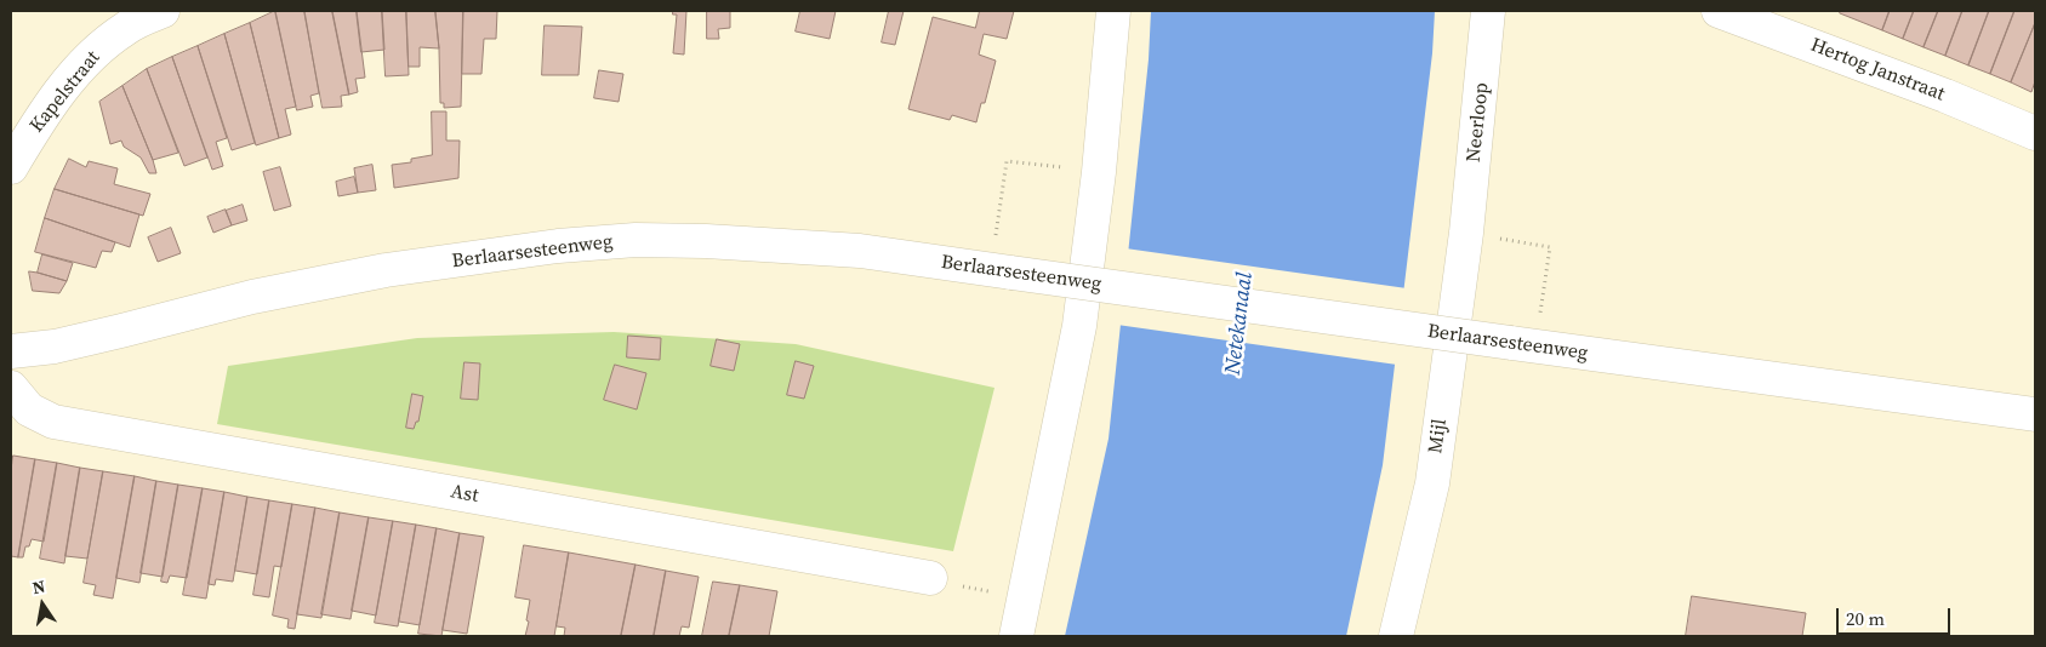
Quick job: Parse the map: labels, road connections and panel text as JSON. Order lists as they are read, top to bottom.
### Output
{
  "streets": {
    "street": [
      "Hertog Janstraat",
      "Kapelstraat",
      "Neerloop",
      "Berlaarsesteenweg",
      "Mijl",
      "Ast"
    ]
  },
  "crossings": [
    ["Neerloop", "Mijl"]
  ],
  "water": ["Netekanaal"],
  "scale_bar": "20 m",
  "north": "top"
}
